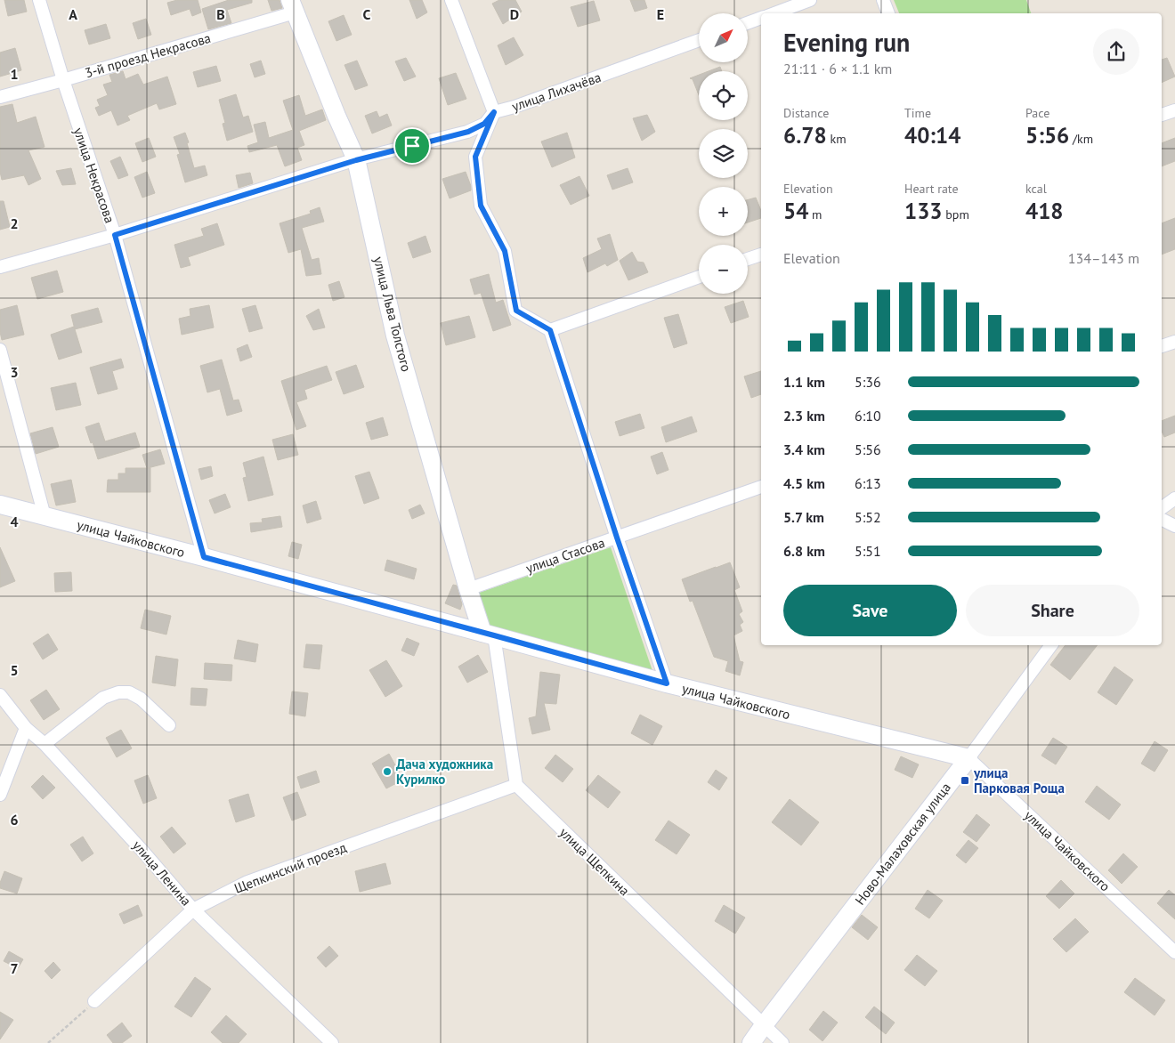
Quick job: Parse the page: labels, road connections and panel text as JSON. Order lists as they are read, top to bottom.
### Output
{
  "streets": {
    "street": [
      "3-й проезд Некрасова",
      "улица Лихачёва",
      "улица Некрасова",
      "улица Льва Толстого",
      "улица Чайковского",
      "улица Стасова",
      "Ново-Малаховская улица",
      "улица Щепкина",
      "Щепкинский проезд",
      "улица Ленина"
    ]
  },
  "crossings": [
    ["3-й проезд Некрасова", "улица Некрасова"],
    ["3-й проезд Некрасова", "улица Льва Толстого"],
    ["улица Лихачёва", "улица Некрасова"],
    ["улица Лихачёва", "улица Льва Толстого"],
    ["улица Некрасова", "улица Чайковского"],
    ["улица Льва Толстого", "улица Чайковского"],
    ["улица Льва Толстого", "улица Стасова"],
    ["улица Чайковского", "Ново-Малаховская улица"],
    ["Ново-Малаховская улица", "улица Щепкина"],
    ["улица Щепкина", "Щепкинский проезд"],
    ["Щепкинский проезд", "улица Ленина"]
  ],
  "places": {
    "other": ["Дача художника Курилко"],
    "transit": ["улица Парковая Роща"]
  },
  "north": "top right",
  "page": {
    "map_buttons": ["+", "−"],
    "heading": ["Evening run", "21:11 · 6 × 1.1 km"],
    "stats": [
      ["Distance", "6.78 km"],
      ["Time", "40:14"],
      ["Pace", "5:56 /km"],
      ["Elevation", "54 m"],
      ["Heart rate", "133 bpm"],
      ["kcal", "418"]
    ],
    "chart": ["Elevation", "134–143 m"],
    "list": [
      {
        "name": "1.1 km",
        "note": "5:36"
      },
      {
        "name": "2.3 km",
        "note": "6:10"
      },
      {
        "name": "3.4 km",
        "note": "5:56"
      },
      {
        "name": "4.5 km",
        "note": "6:13"
      },
      {
        "name": "5.7 km",
        "note": "5:52"
      },
      {
        "name": "6.8 km",
        "note": "5:51"
      }
    ],
    "buttons": ["Save", "Share"]
  },
  "grid": {
    "columns": [
      "A",
      "B",
      "C",
      "D",
      "E"
    ],
    "rows": [
      "1",
      "2",
      "3",
      "4",
      "5",
      "6",
      "7"
    ]
  }
}
